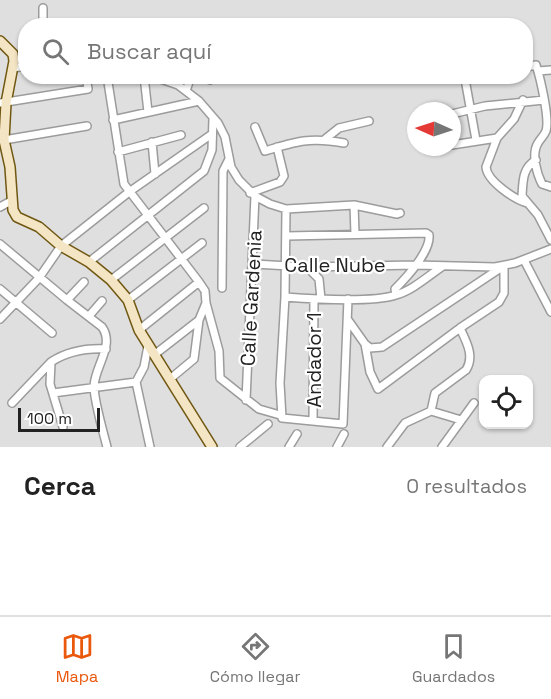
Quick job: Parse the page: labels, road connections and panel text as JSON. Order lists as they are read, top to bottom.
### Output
{
  "streets": {
    "street": ["Calle Nube", "Calle Gardenia", "Andador 1"]
  },
  "crossings": [
    ["Calle Nube", "Calle Gardenia"],
    ["Calle Nube", "Andador 1"]
  ],
  "scale_bar": "100 m",
  "north": "left",
  "page": {
    "search": "Buscar aquí",
    "scale": "100 m",
    "heading": ["Cerca", "0 resultados"],
    "nav": ["Mapa", "Cómo llegar", "Guardados"]
  }
}
